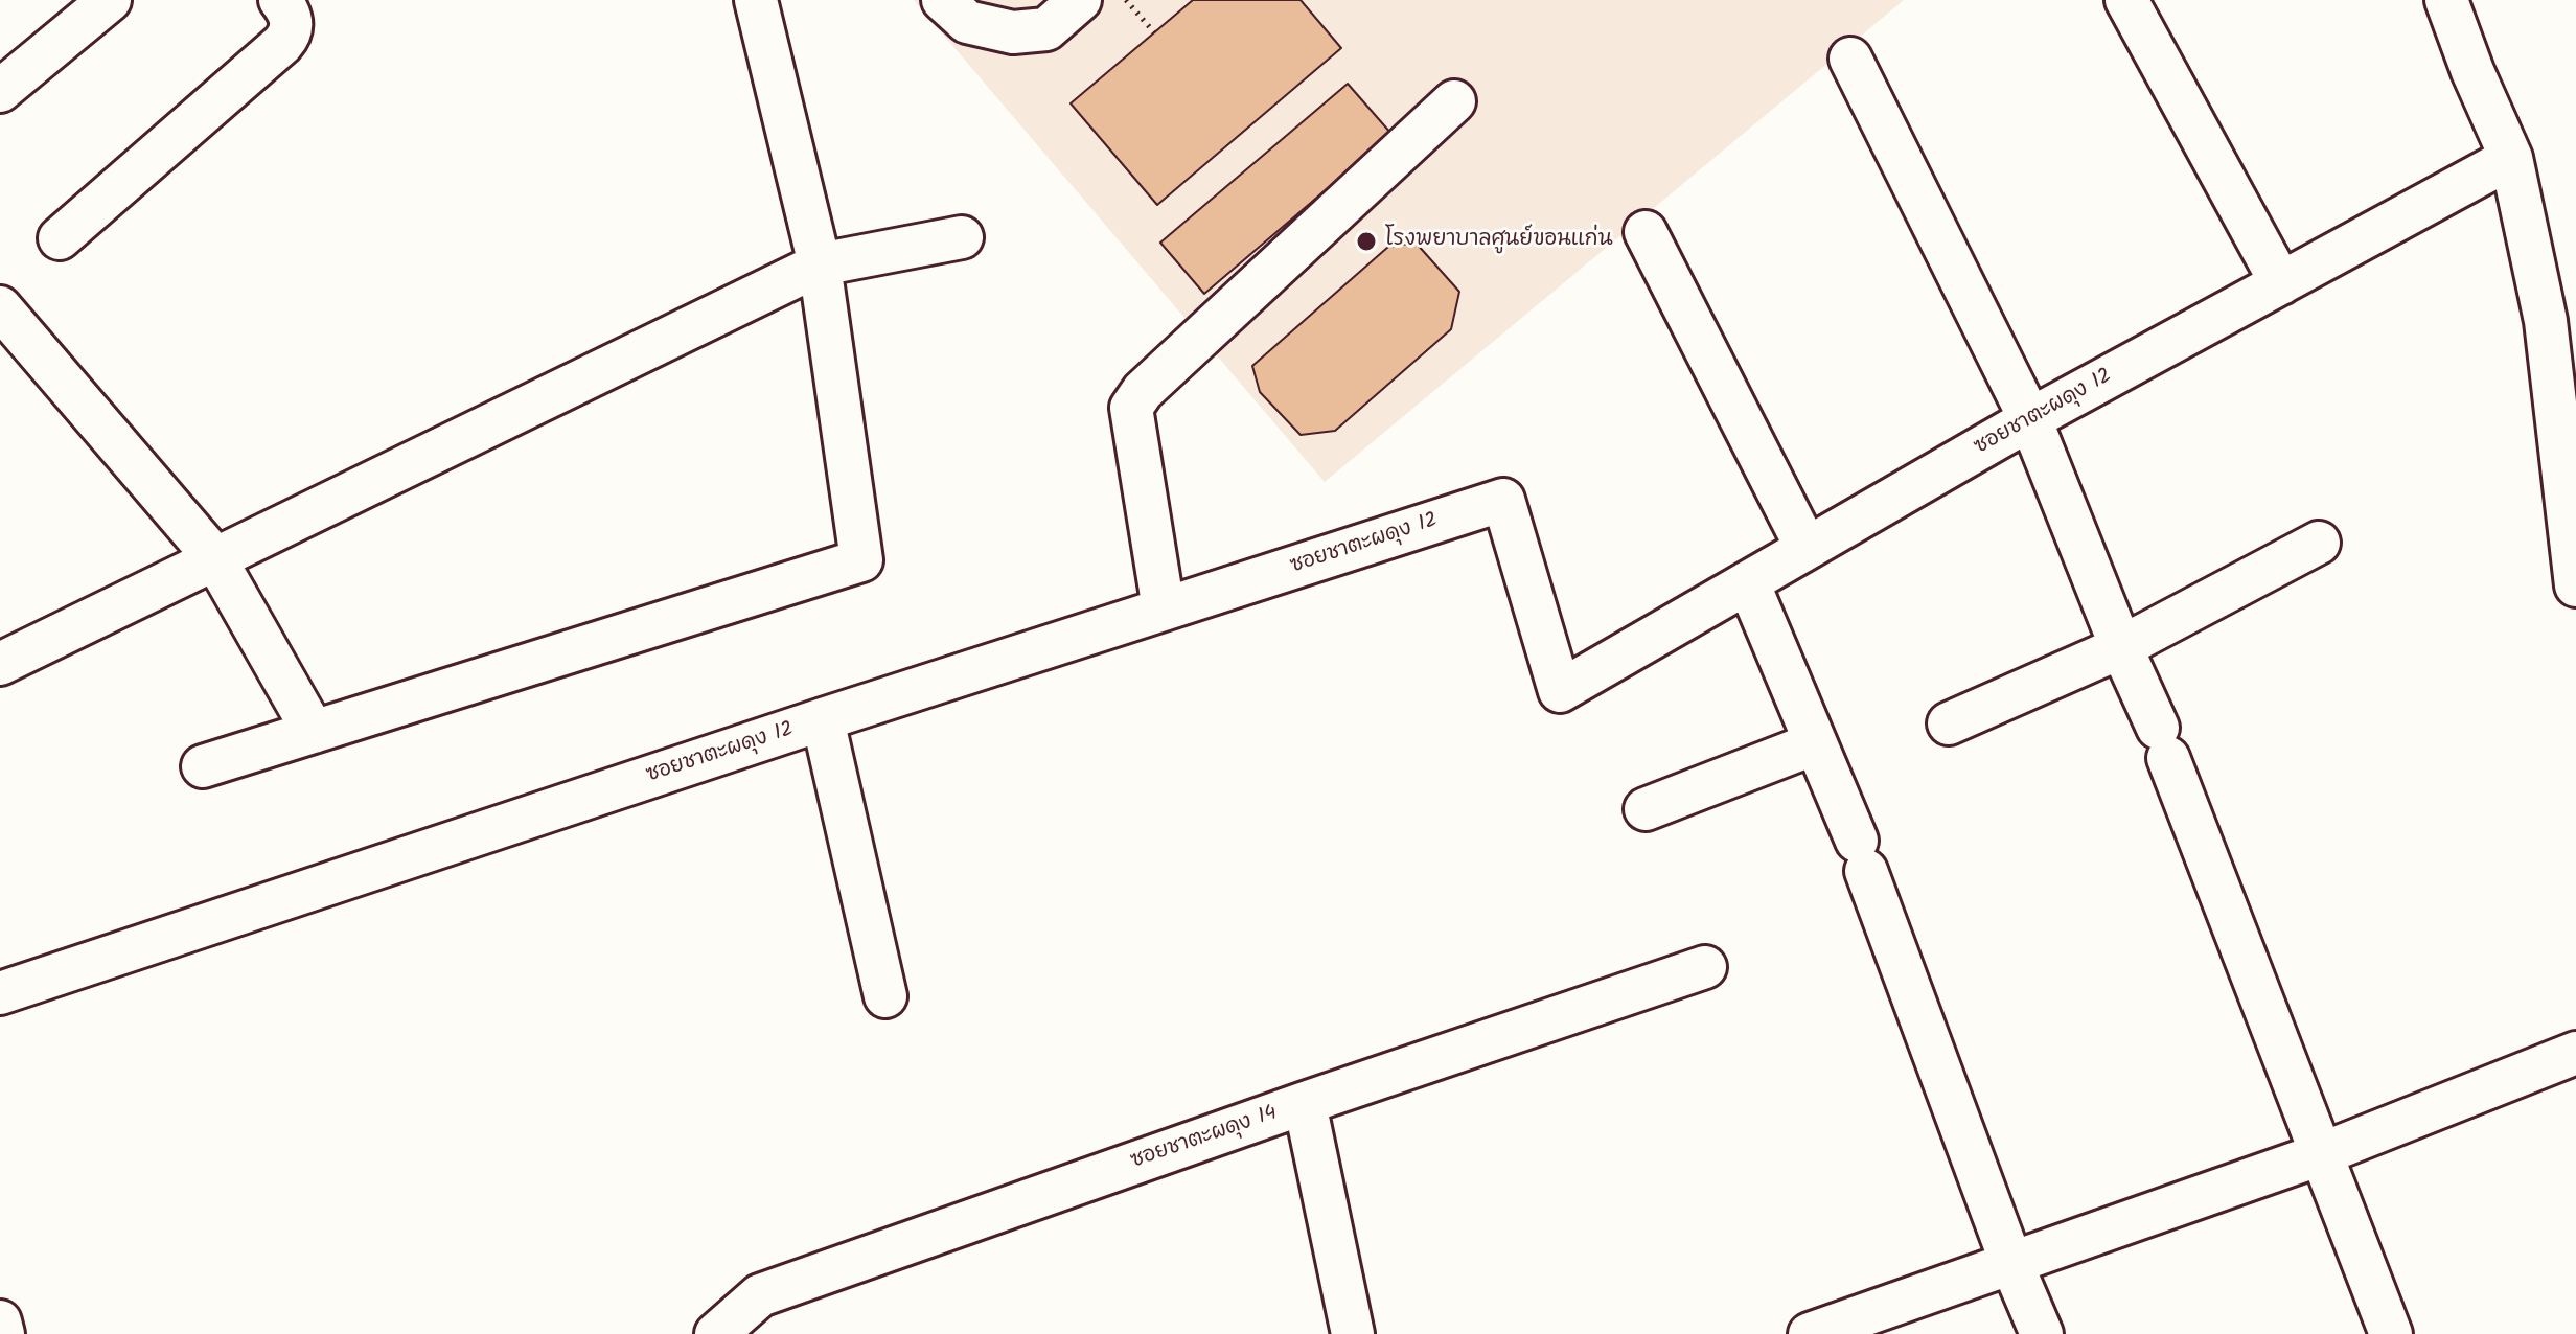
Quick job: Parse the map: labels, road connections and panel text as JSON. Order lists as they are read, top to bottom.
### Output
{
  "streets": {
    "street": ["ซอยชาตะผดุง 12", "ซอยชาตะผดุง 14"]
  },
  "places": ["โรงพยาบาลศูนย์ขอนแก่น"]
}
